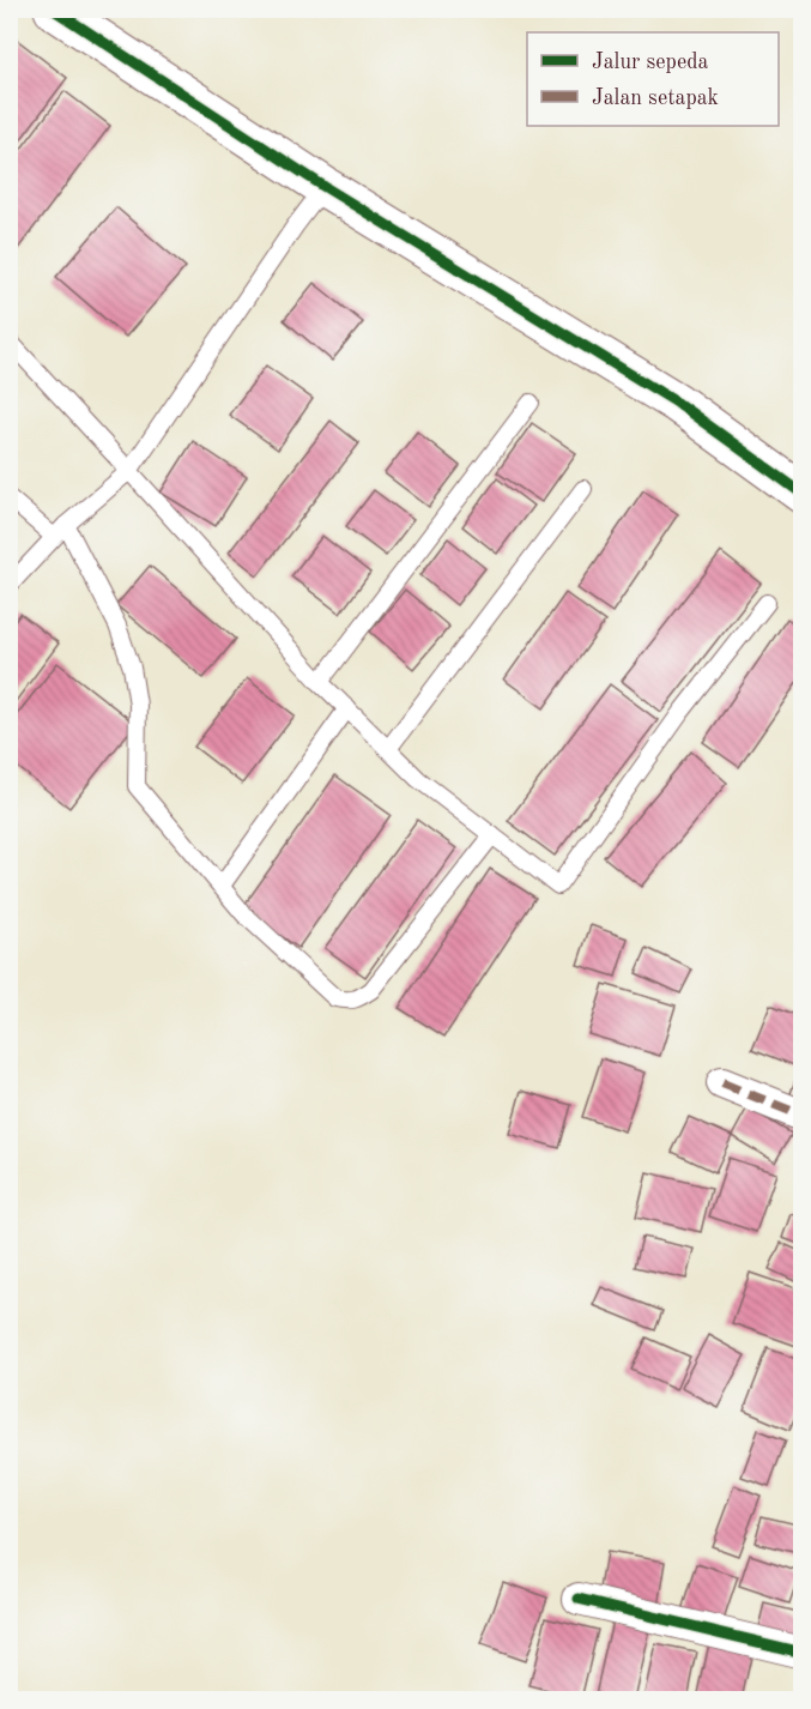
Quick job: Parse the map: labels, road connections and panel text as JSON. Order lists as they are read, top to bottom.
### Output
{
  "legend": ["Jalur sepeda", "Jalan setapak"]
}
